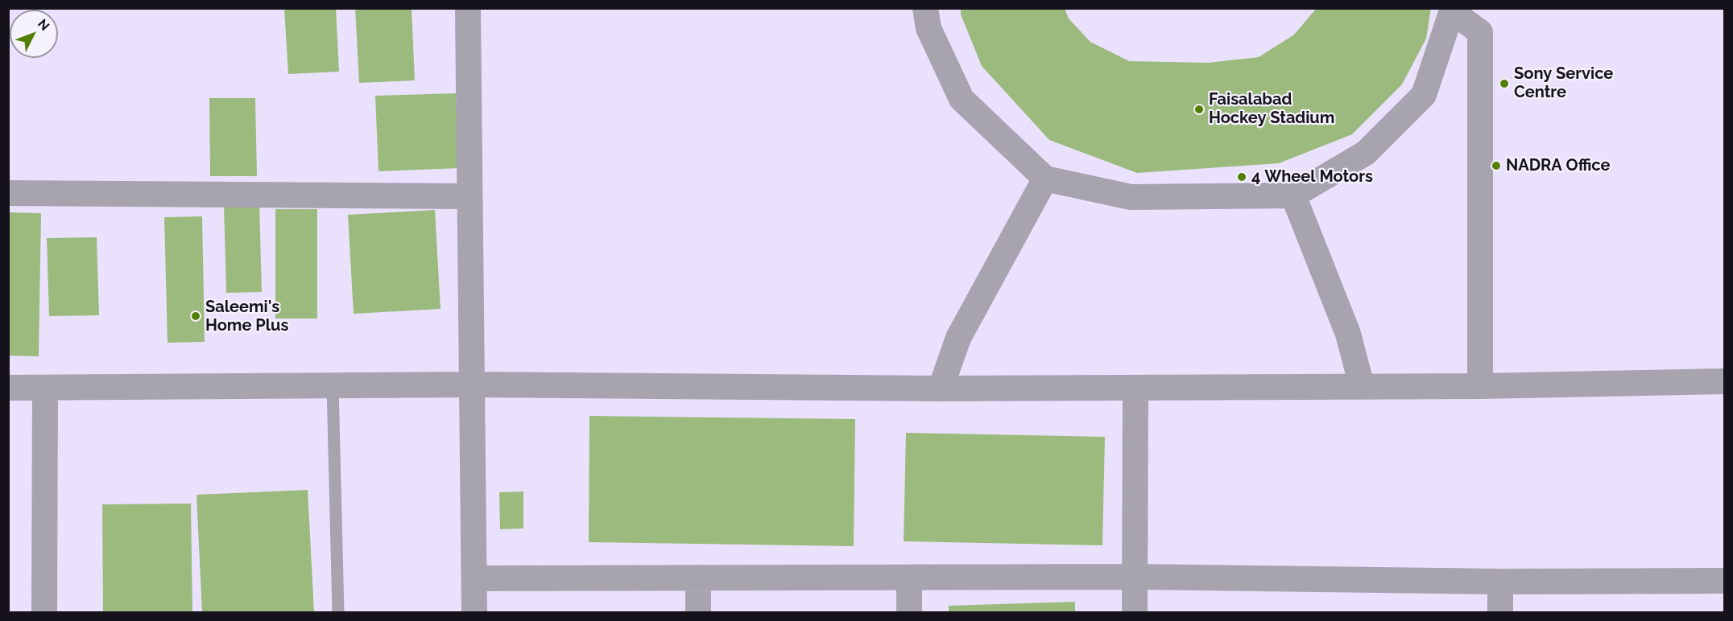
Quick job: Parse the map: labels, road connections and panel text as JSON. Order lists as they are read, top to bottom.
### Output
{
  "places": [
    "Sony Service Centre",
    "Faisalabad Hockey Stadium",
    "NADRA Office",
    "4 Wheel Motors",
    "Saleemi's Home Plus"
  ],
  "north": "top right"
}
